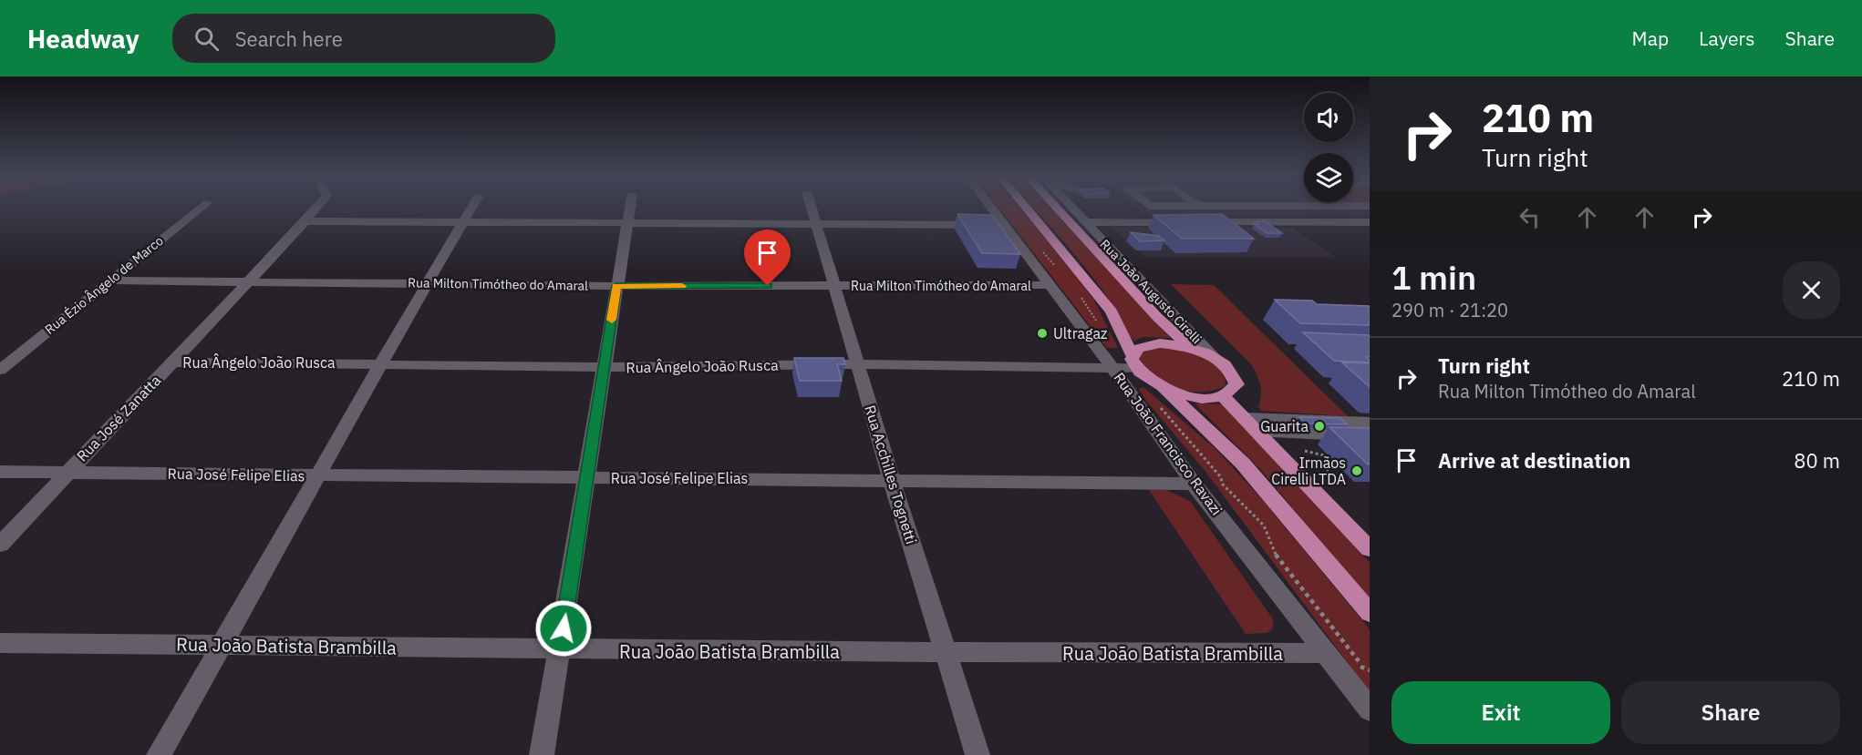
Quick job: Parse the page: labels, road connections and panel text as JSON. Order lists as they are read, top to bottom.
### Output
{
  "streets": {
    "street": [
      "Rua Milton Timótheo do Amaral",
      "Rua Ézio Ângelo de Marco",
      "Rua João Augusto Cirelli",
      "Rua Ângelo João Rusca",
      "Rua José Zanatta",
      "Rua João Francisco Ravazi",
      "Rua José Felipe Elias",
      "Rua Acchilles Tognetti",
      "Rua João Batista Brambilla"
    ]
  },
  "crossings": [
    ["Rua Milton Timótheo do Amaral", "Rua Ézio Ângelo de Marco"],
    ["Rua Milton Timótheo do Amaral", "Rua José Zanatta"],
    ["Rua Milton Timótheo do Amaral", "Rua João Francisco Ravazi"],
    ["Rua Milton Timótheo do Amaral", "Rua Acchilles Tognetti"],
    ["Rua Ângelo João Rusca", "Rua José Zanatta"],
    ["Rua Ângelo João Rusca", "Rua João Francisco Ravazi"],
    ["Rua Ângelo João Rusca", "Rua Acchilles Tognetti"],
    ["Rua José Zanatta", "Rua José Felipe Elias"],
    ["Rua João Francisco Ravazi", "Rua José Felipe Elias"],
    ["Rua João Francisco Ravazi", "Rua João Batista Brambilla"],
    ["Rua José Felipe Elias", "Rua Acchilles Tognetti"],
    ["Rua Acchilles Tognetti", "Rua João Batista Brambilla"]
  ],
  "places": ["Ultragaz", "Guarita", "Irmãos Cirelli LTDA"],
  "page": {
    "header": "Headway",
    "search": "Search here",
    "nav": ["Map", "Layers", "Share"],
    "turn": ["210 m", "Turn right"],
    "heading": ["1 min", "290 m · 21:20"],
    "list": [
      {
        "name": "Turn right",
        "note": "Rua Milton Timótheo do Amaral",
        "value": "210 m"
      },
      {
        "name": "Arrive at destination",
        "value": "80 m"
      }
    ],
    "buttons": ["Exit", "Share"]
  }
}
